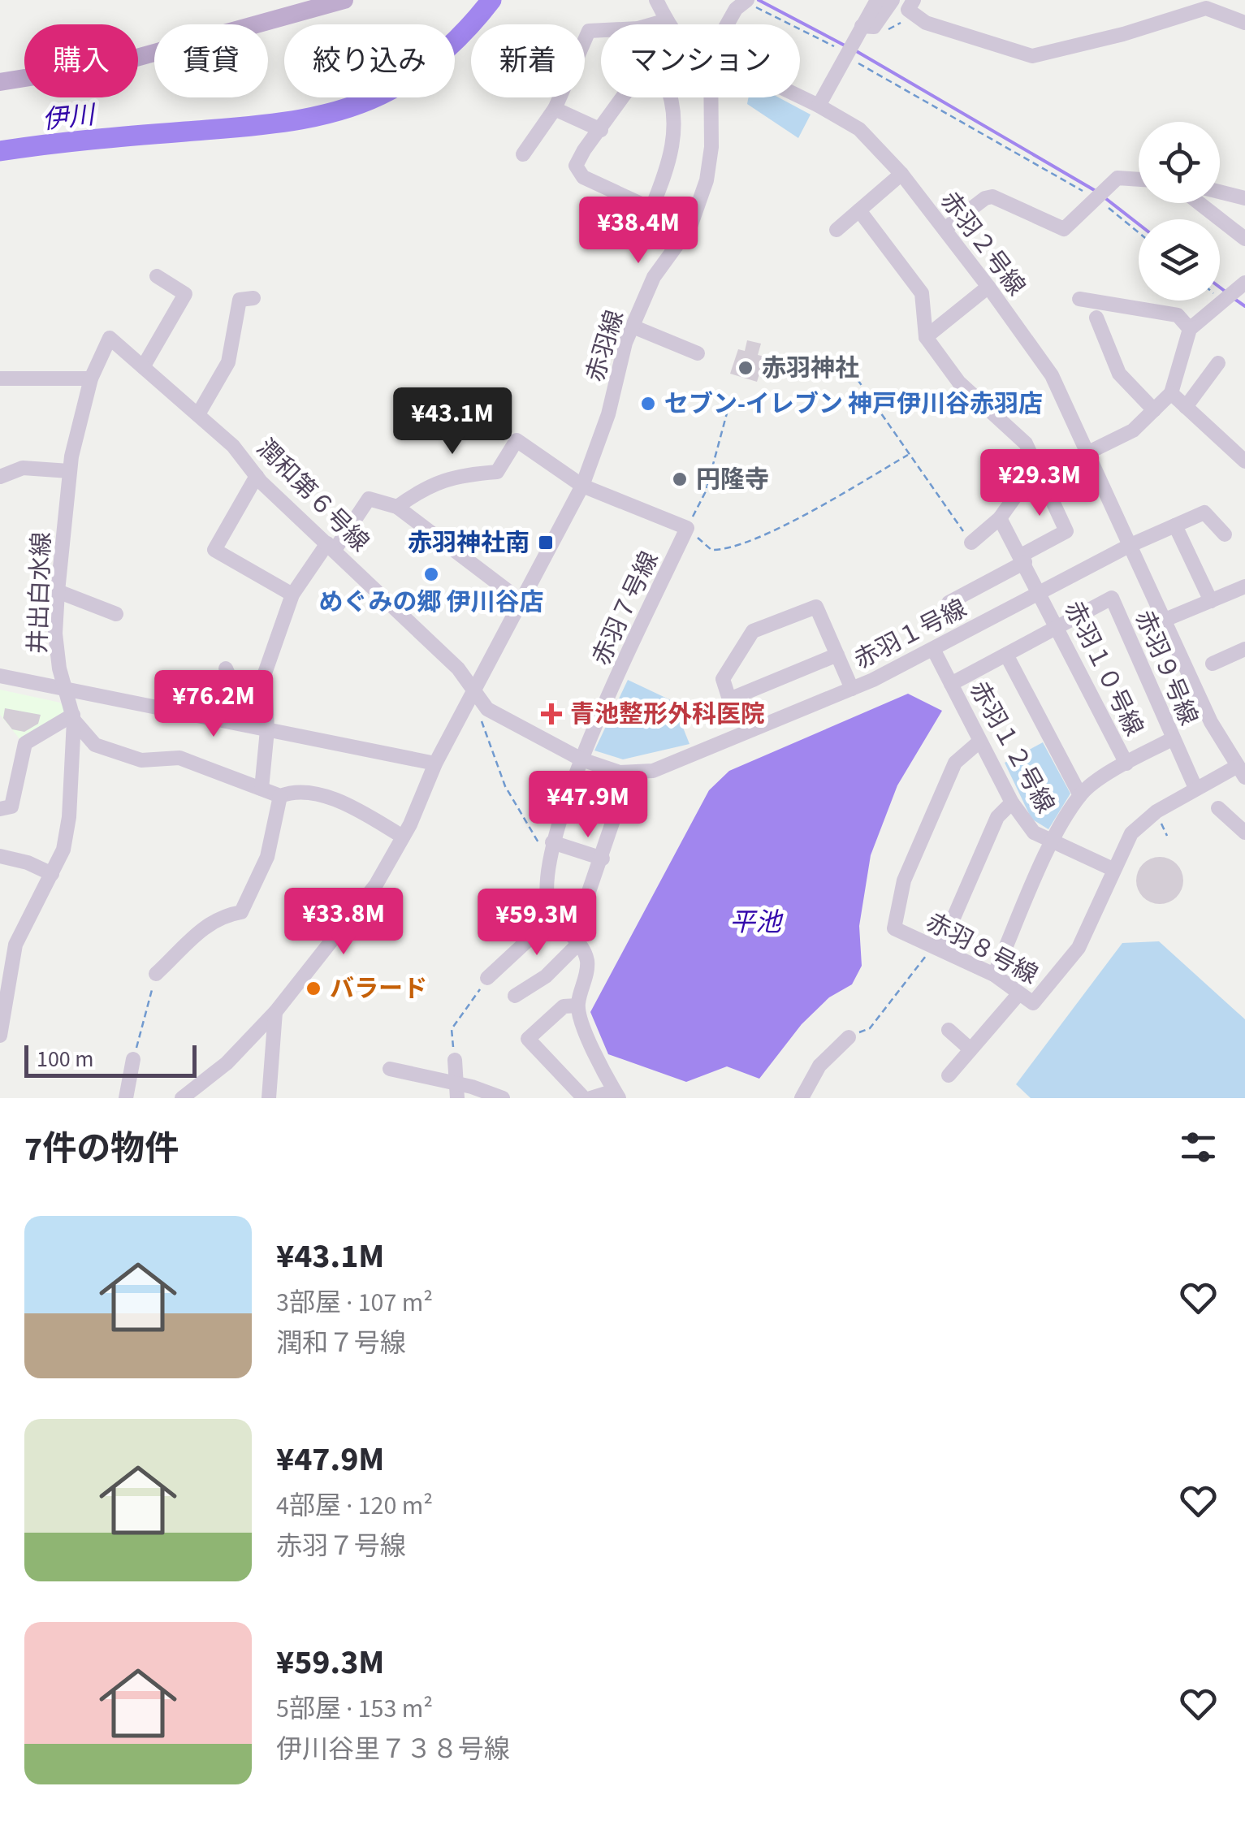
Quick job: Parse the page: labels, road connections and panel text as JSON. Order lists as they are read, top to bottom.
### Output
{
  "streets": {
    "street": [
      "赤羽２号線",
      "赤羽線",
      "潤和第６号線",
      "井出白水線",
      "赤羽７号線",
      "赤羽１号線",
      "赤羽９号線",
      "赤羽１０号線",
      "赤羽１２号線",
      "赤羽８号線"
    ]
  },
  "crossings": [
    ["赤羽２号線", "赤羽１号線"],
    ["赤羽線", "潤和第６号線"],
    ["赤羽線", "赤羽７号線"],
    ["赤羽線", "赤羽１号線"],
    ["潤和第６号線", "井出白水線"],
    ["潤和第６号線", "赤羽１号線"],
    ["赤羽７号線", "赤羽１号線"],
    ["赤羽１号線", "赤羽１０号線"],
    ["赤羽１号線", "赤羽１２号線"],
    ["赤羽９号線", "赤羽１０号線"],
    ["赤羽９号線", "赤羽１２号線"],
    ["赤羽９号線", "赤羽８号線"],
    ["赤羽１２号線", "赤羽８号線"]
  ],
  "water": ["伊川", "平池"],
  "places": {
    "other": [
      "赤羽神社",
      "セブン-イレブン 神戸伊川谷赤羽店",
      "円隆寺",
      "めぐみの郷 伊川谷店",
      "バラード"
    ],
    "transit": ["赤羽神社南"],
    "health": ["青池整形外科医院"]
  },
  "scale_bar": "100 m",
  "page": {
    "chip": [
      "購入",
      "賃貸",
      "絞り込み",
      "新着",
      "マンション"
    ],
    "price": [
      "¥38.4M",
      "¥43.1M",
      "¥29.3M",
      "¥76.2M",
      "¥47.9M",
      "¥33.8M",
      "¥59.3M"
    ],
    "scale": "100 m",
    "heading": "7件の物件",
    "list": [
      {
        "name": "¥43.1M",
        "note": "3部屋 · 107 m² · 潤和７号線"
      },
      {
        "name": "¥47.9M",
        "note": "4部屋 · 120 m² · 赤羽７号線"
      },
      {
        "name": "¥59.3M",
        "note": "5部屋 · 153 m² · 伊川谷里７３８号線"
      }
    ]
  }
}
